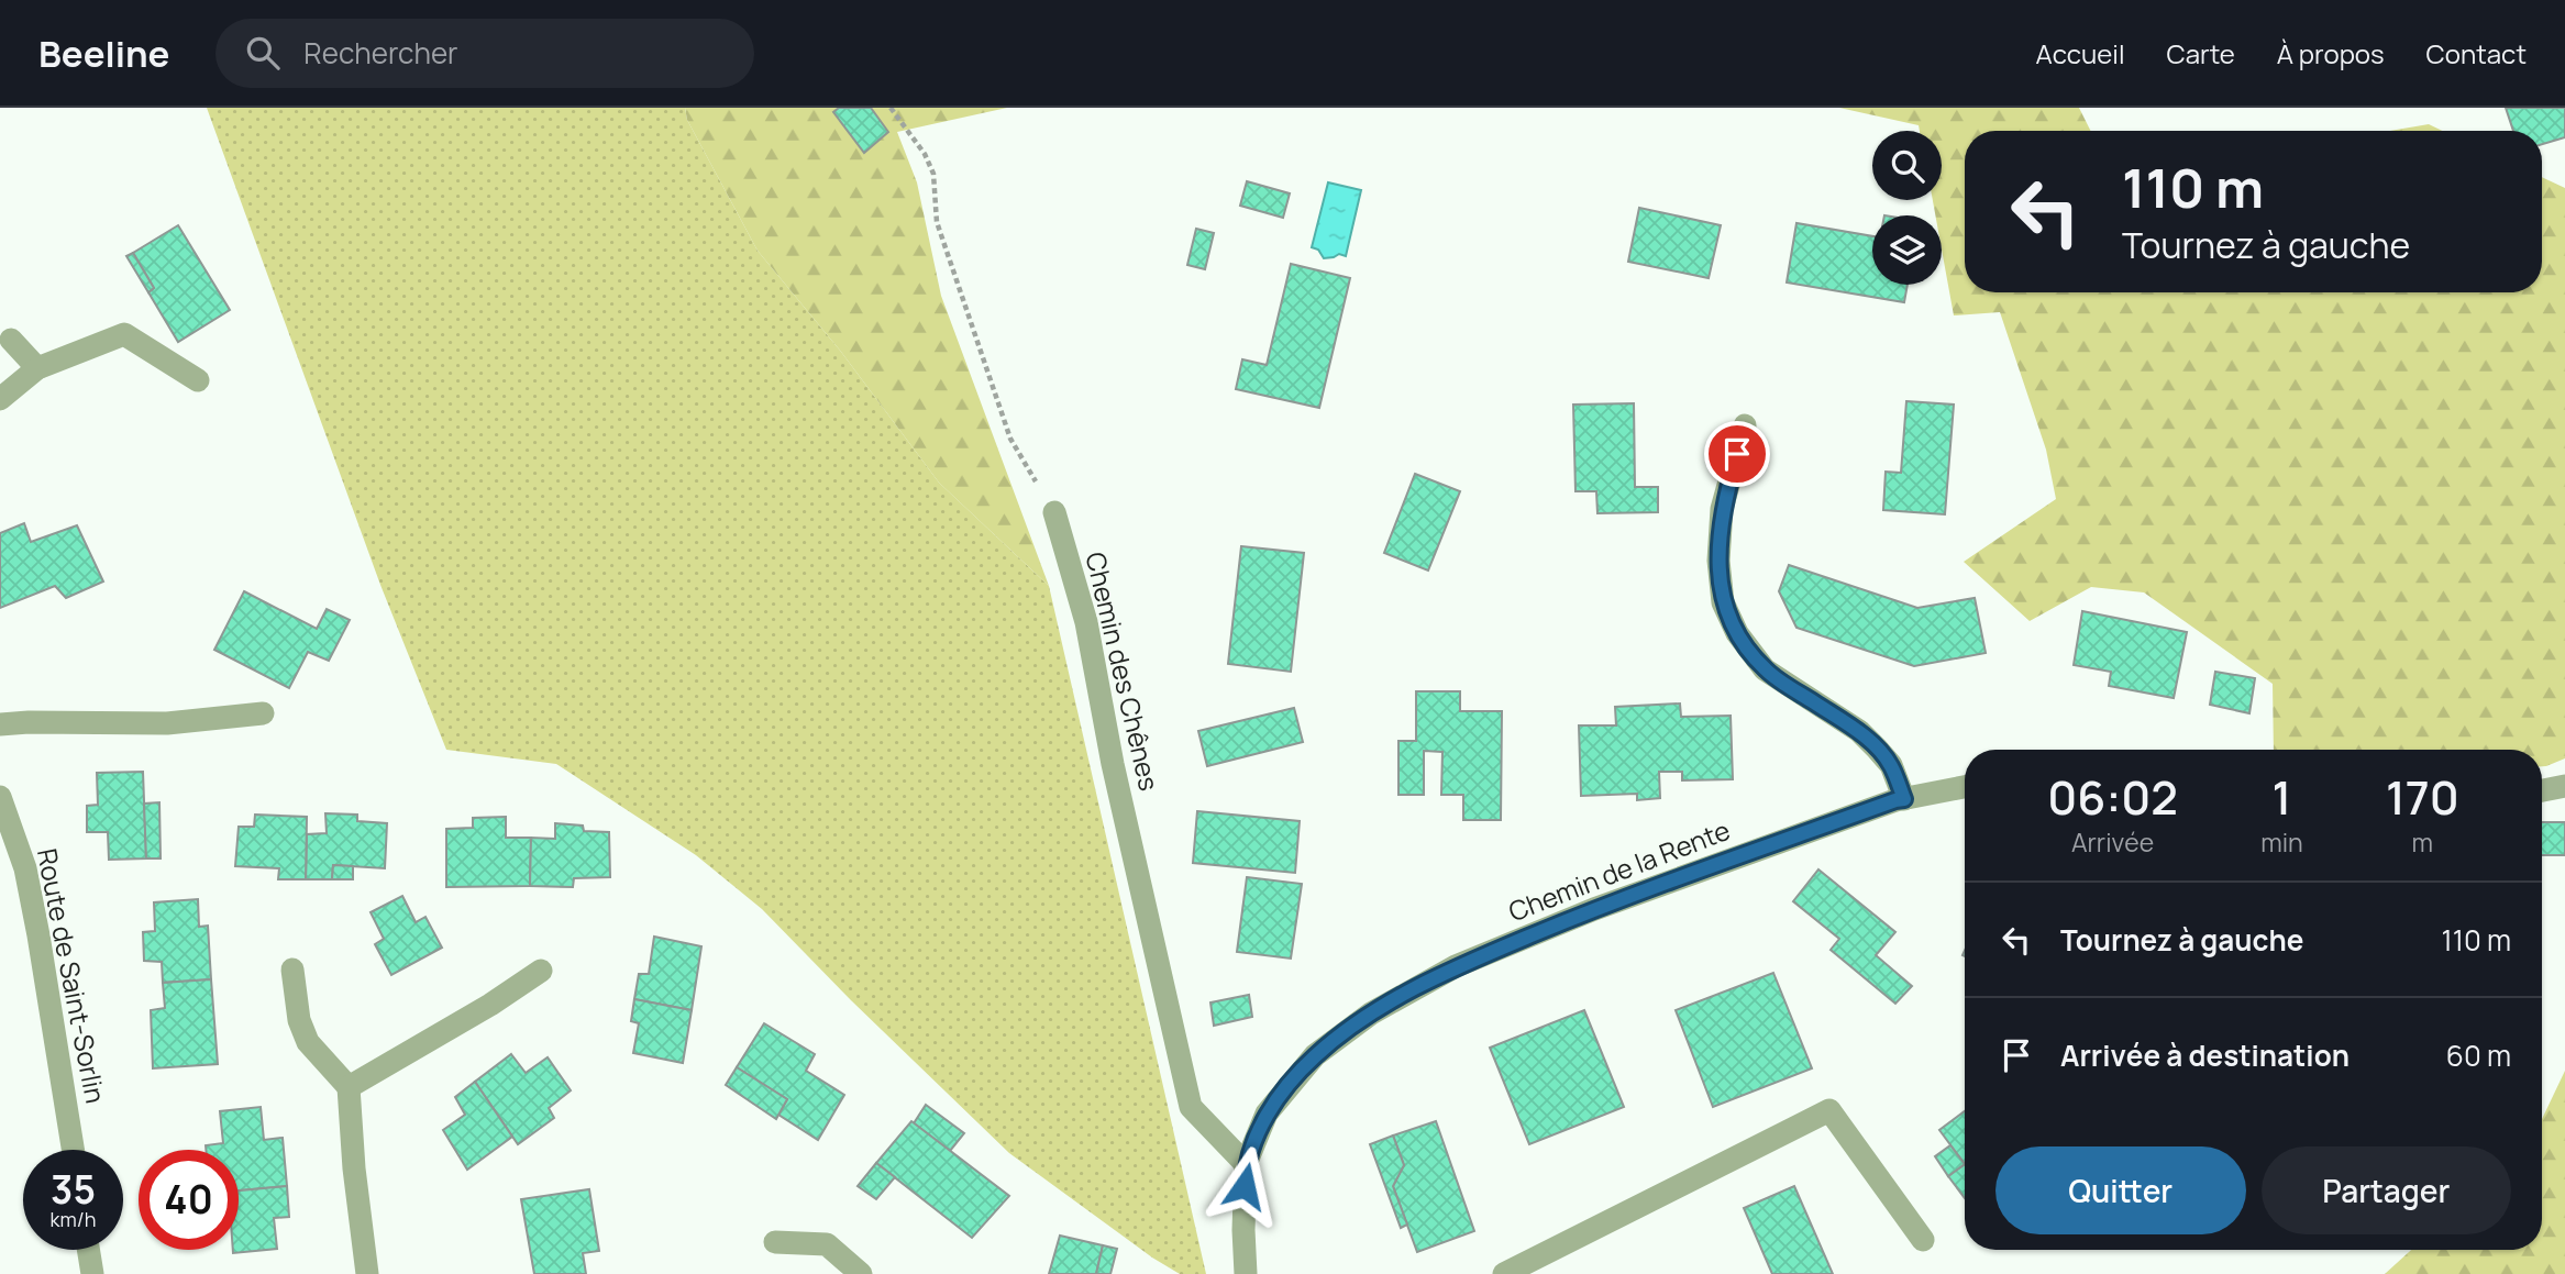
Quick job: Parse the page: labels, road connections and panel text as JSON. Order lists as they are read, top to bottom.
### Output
{
  "streets": {
    "street": ["Chemin des Chênes", "Chemin de la Rente", "Route de Saint-Sorlin"]
  },
  "crossings": [
    ["Chemin des Chênes", "Chemin de la Rente"]
  ],
  "page": {
    "header": "Beeline",
    "search": "Rechercher",
    "nav": [
      "Accueil",
      "Carte",
      "À propos",
      "Contact"
    ],
    "turn": ["110 m", "Tournez à gauche"],
    "eta": [
      "06:02",
      "Arrivée",
      "1",
      "min",
      "170",
      "m"
    ],
    "list": [
      {
        "name": "Tournez à gauche",
        "value": "110 m"
      },
      {
        "name": "Arrivée à destination",
        "value": "60 m"
      }
    ],
    "buttons": ["Quitter", "Partager"],
    "speed": "35 km/h",
    "limit": "40"
  }
}
